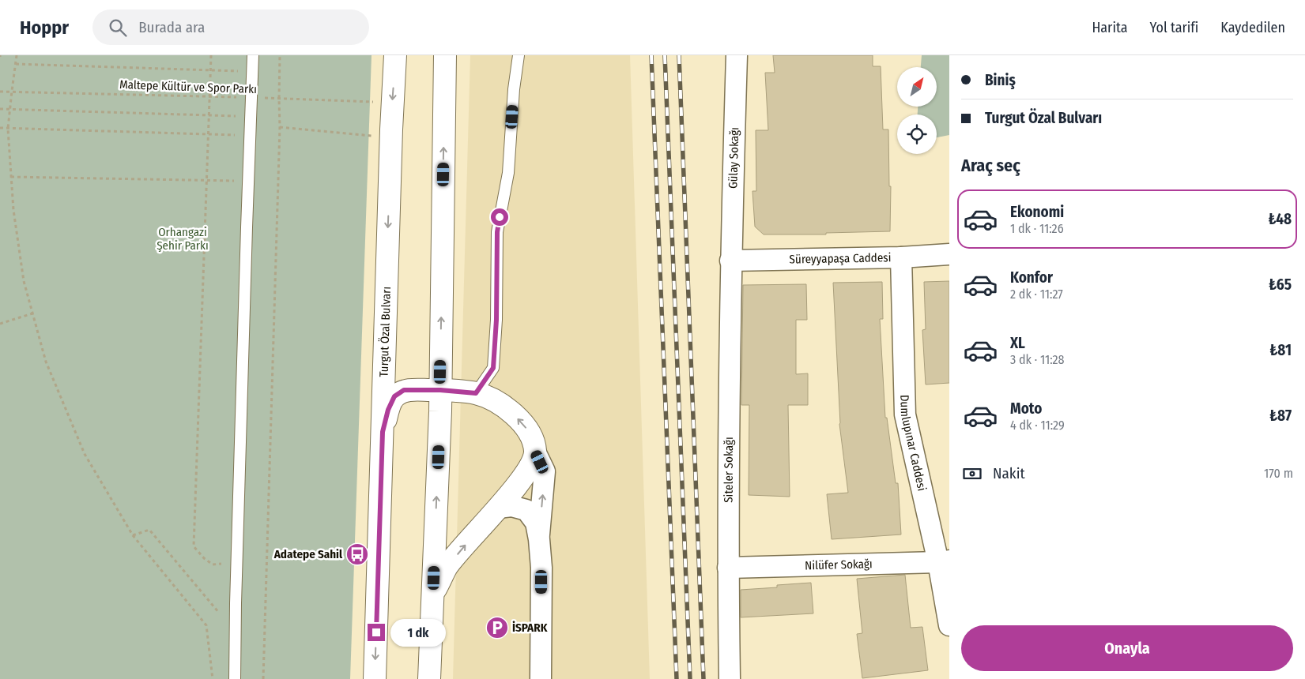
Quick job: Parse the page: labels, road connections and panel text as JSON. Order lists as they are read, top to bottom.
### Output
{
  "streets": {
    "highway": ["Turgut Özal Bulvarı"],
    "street": [
      "Gülay Sokağı",
      "Süreyyapaşa Caddesi",
      "Dumlupınar Caddesi",
      "Siteler Sokağı",
      "Nilüfer Sokağı"
    ],
    "path": ["Maltepe Kültür ve Spor Parkı"]
  },
  "crossings": [
    ["Gülay Sokağı", "Süreyyapaşa Caddesi"],
    ["Gülay Sokağı", "Siteler Sokağı"],
    ["Süreyyapaşa Caddesi", "Dumlupınar Caddesi"],
    ["Süreyyapaşa Caddesi", "Siteler Sokağı"],
    ["Dumlupınar Caddesi", "Nilüfer Sokağı"],
    ["Siteler Sokağı", "Nilüfer Sokağı"]
  ],
  "parks": ["Orhangazi Şehir Parkı"],
  "places": {
    "bus stop": ["Adatepe Sahil"],
    "parking": ["İSPARK"]
  },
  "north": "top right",
  "page": {
    "header": "Hoppr",
    "search": "Burada ara",
    "nav": ["Harita", "Yol tarifi", "Kaydedilen"],
    "banner": ["Biniş", "Turgut Özal Bulvarı"],
    "heading": "Araç seç",
    "list": [
      {
        "name": "Ekonomi",
        "note": "1 dk · 11:26",
        "value": "₺48"
      },
      {
        "name": "Konfor",
        "note": "2 dk · 11:27",
        "value": "₺65"
      },
      {
        "name": "XL",
        "note": "3 dk · 11:28",
        "value": "₺81"
      },
      {
        "name": "Moto",
        "note": "4 dk · 11:29",
        "value": "₺87"
      }
    ],
    "pay": ["Nakit", "170 m"],
    "buttons": "Onayla",
    "bubble": "1 dk"
  }
}
